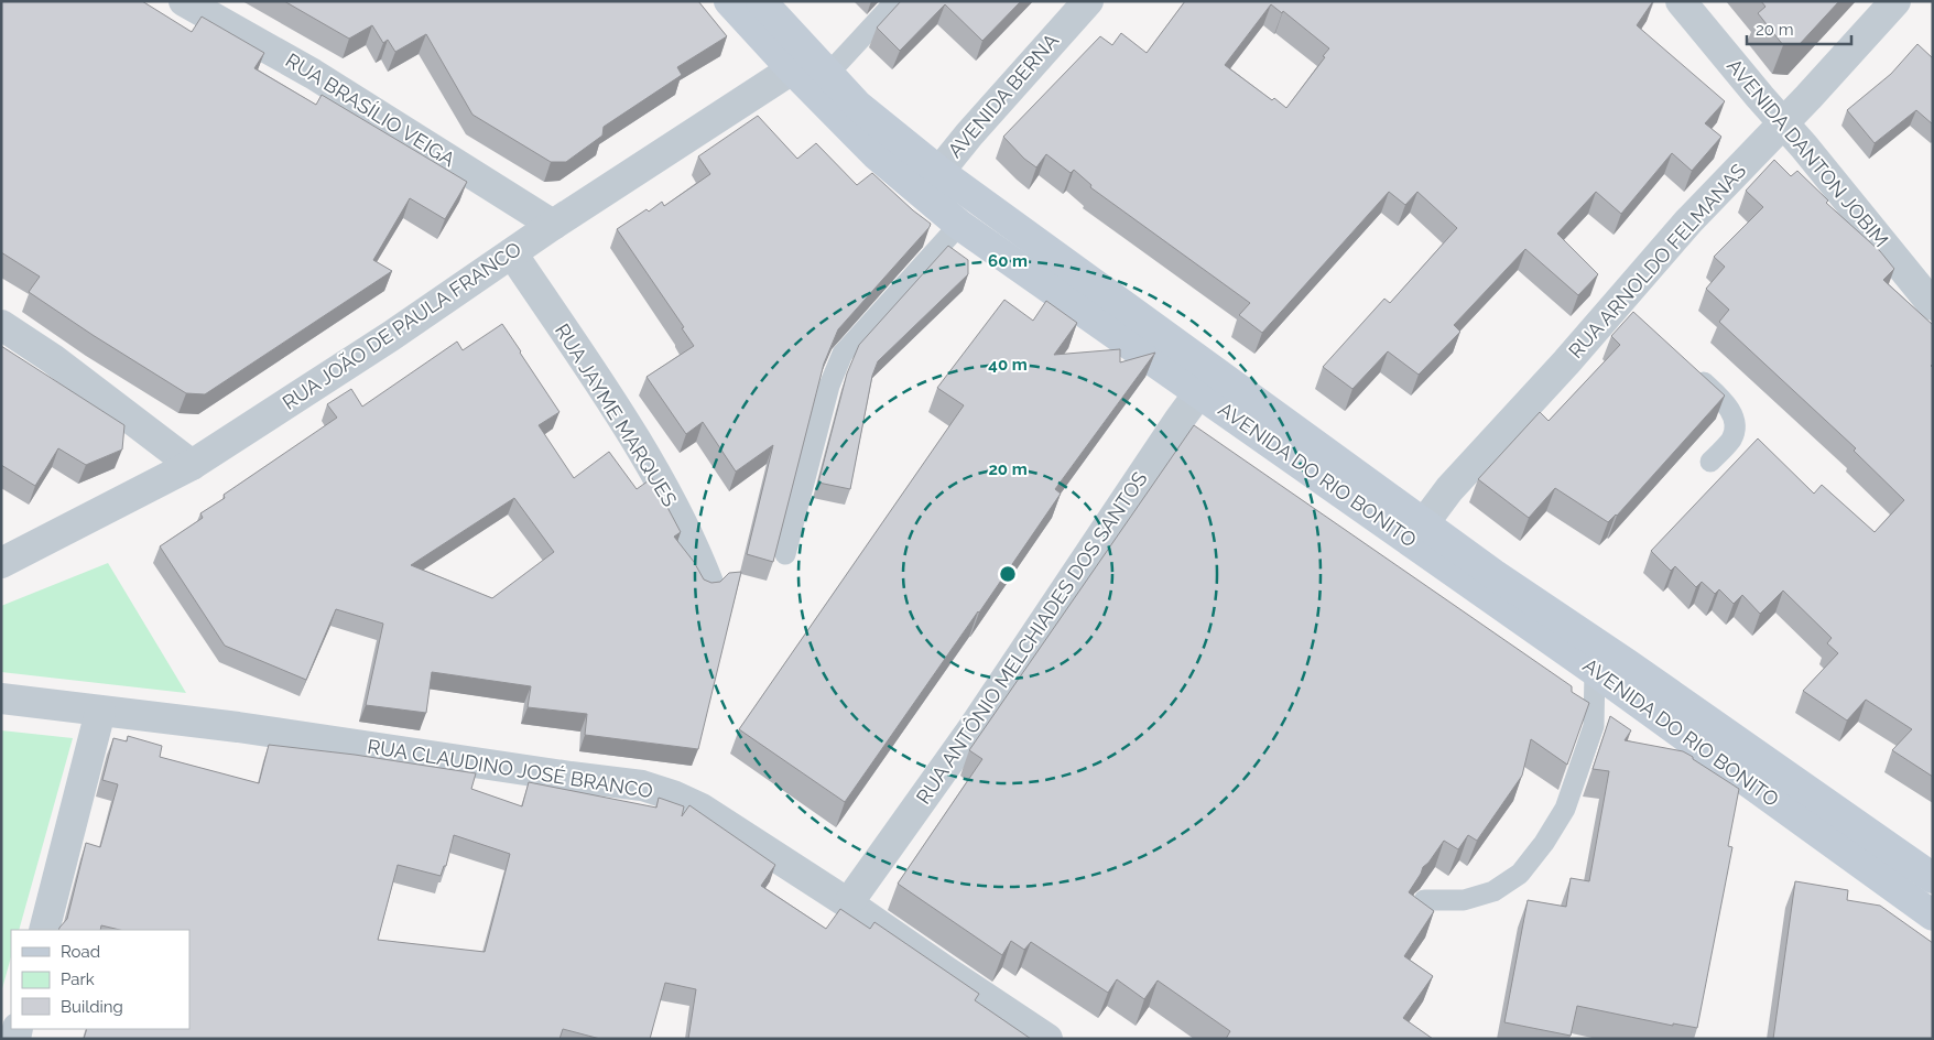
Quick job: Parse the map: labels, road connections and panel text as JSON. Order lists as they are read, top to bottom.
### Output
{
  "streets": {
    "main road": ["AVENIDA DO RIO BONITO"],
    "street": [
      "AVENIDA BERNA",
      "RUA BRASÍLIO VEIGA",
      "AVENIDA DANTON JOBIM",
      "RUA ARNOLDO FELMANAS",
      "RUA JOÃO DE PAULA FRANCO",
      "RUA JAYME MARQUES",
      "RUA ANTÔNIO MELCHIADES DOS SANTOS",
      "RUA CLAUDINO JOSÉ BRANCO"
    ]
  },
  "crossings": [
    ["AVENIDA BERNA", "AVENIDA DO RIO BONITO"],
    ["RUA BRASÍLIO VEIGA", "RUA JOÃO DE PAULA FRANCO"],
    ["AVENIDA DANTON JOBIM", "RUA ARNOLDO FELMANAS"],
    ["RUA ARNOLDO FELMANAS", "AVENIDA DO RIO BONITO"],
    ["RUA JOÃO DE PAULA FRANCO", "RUA JAYME MARQUES"],
    ["RUA JOÃO DE PAULA FRANCO", "AVENIDA DO RIO BONITO"],
    ["AVENIDA DO RIO BONITO", "RUA ANTÔNIO MELCHIADES DOS SANTOS"],
    ["RUA ANTÔNIO MELCHIADES DOS SANTOS", "RUA CLAUDINO JOSÉ BRANCO"]
  ],
  "legend": ["Road", "Park", "Building"],
  "scale_bar": "20 m",
  "rings": ["60 m", "40 m", "20 m"]
}
